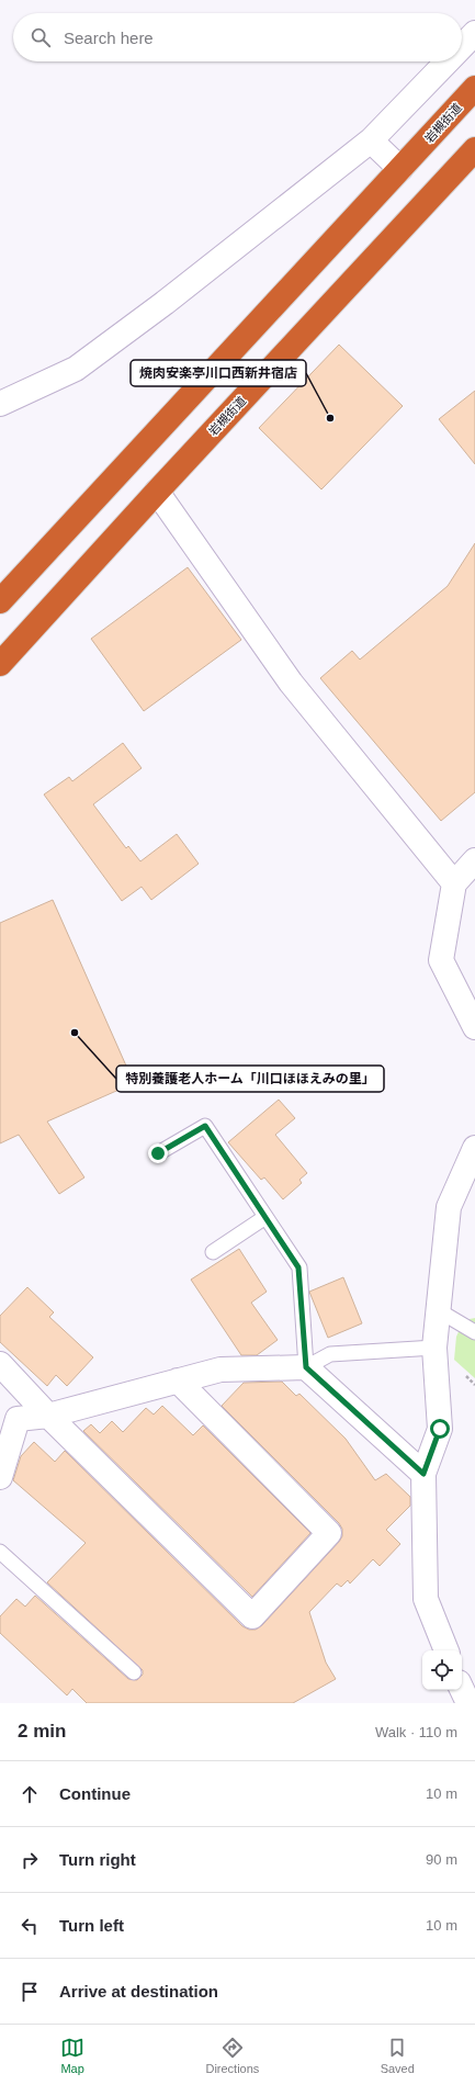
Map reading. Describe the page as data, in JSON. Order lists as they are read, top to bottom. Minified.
{"streets":{"highway":["岩槻街道"]},"places":["焼肉安楽亭川口西新井宿店","特別養護老人ホーム「川口ほほえみの里」"],"page":{"search":"Search here","heading":["2 min","Walk · 110 m"],"list":[["Continue","10 m"],["Turn right","90 m"],["Turn left","10 m"],"Arrive at destination"],"nav":["Map","Directions","Saved"]}}
